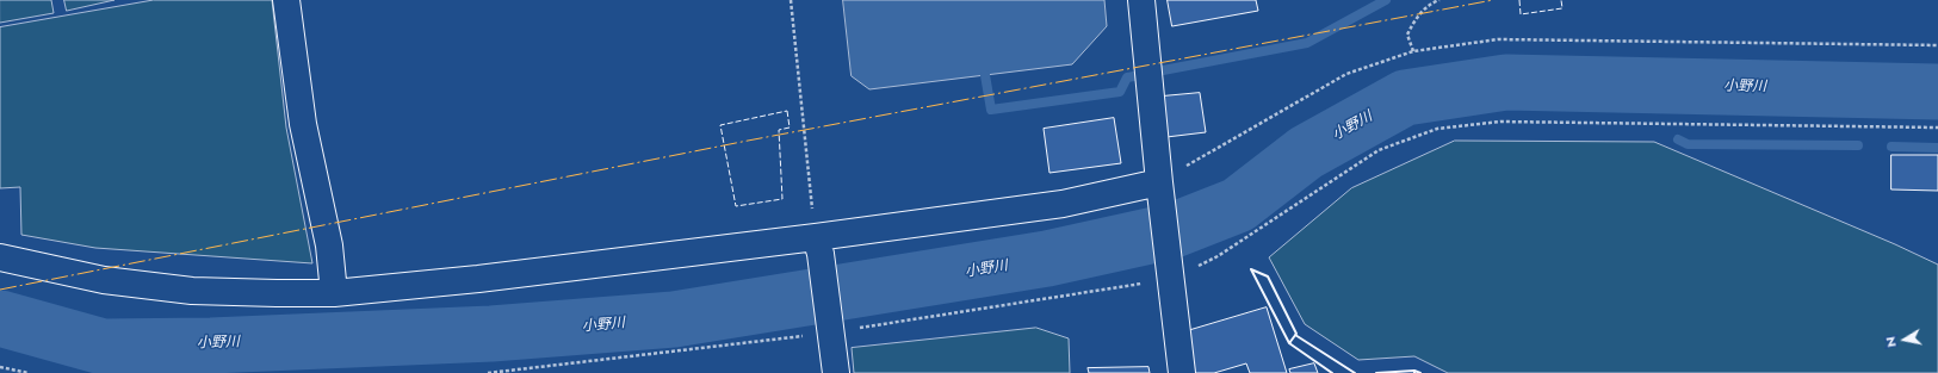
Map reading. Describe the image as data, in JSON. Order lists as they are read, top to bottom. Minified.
{"water":["小野川"],"north":"left"}
